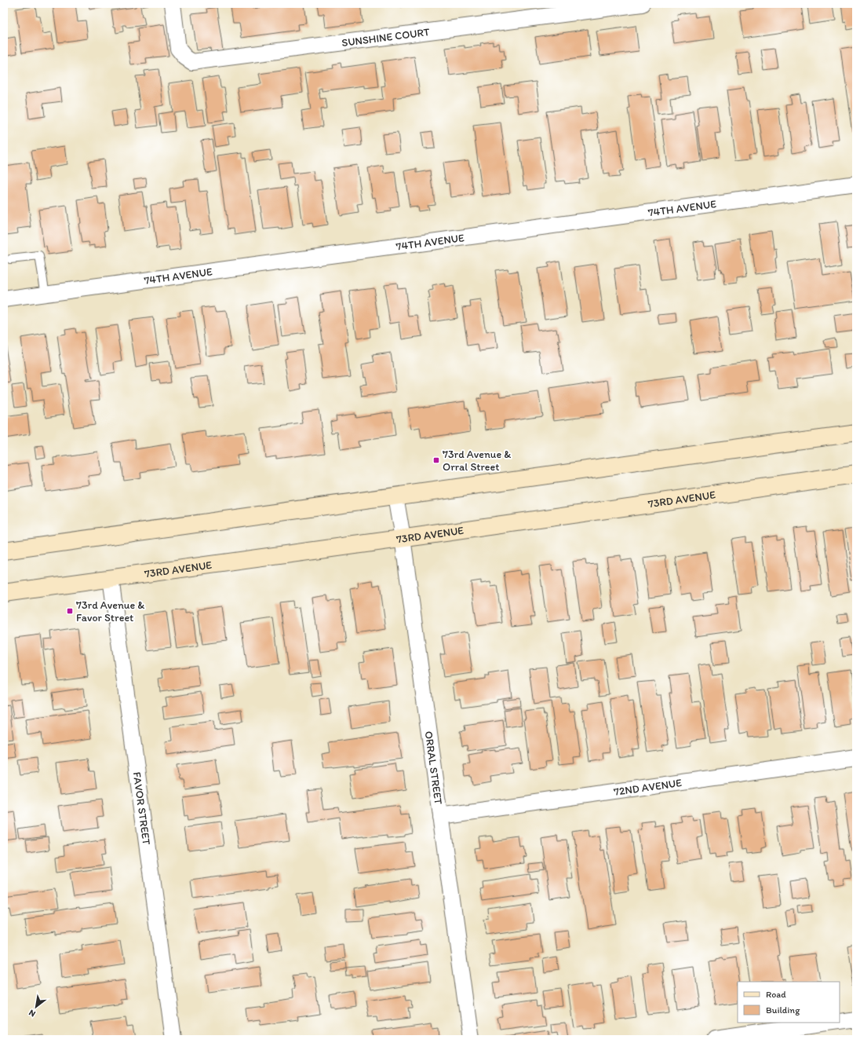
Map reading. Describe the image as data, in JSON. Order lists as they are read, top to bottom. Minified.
{"streets":{"main road":["73RD AVENUE"],"street":["SUNSHINE COURT","74TH AVENUE","ORRAL STREET","72ND AVENUE","FAVOR STREET"]},"crossings":[["73RD AVENUE","ORRAL STREET"],["73RD AVENUE","FAVOR STREET"],["ORRAL STREET","72ND AVENUE"]],"places":{"transit":["73rd Avenue & Orral Street","73rd Avenue & Favor Street"]},"legend":["Road","Building"],"north":"bottom left"}
